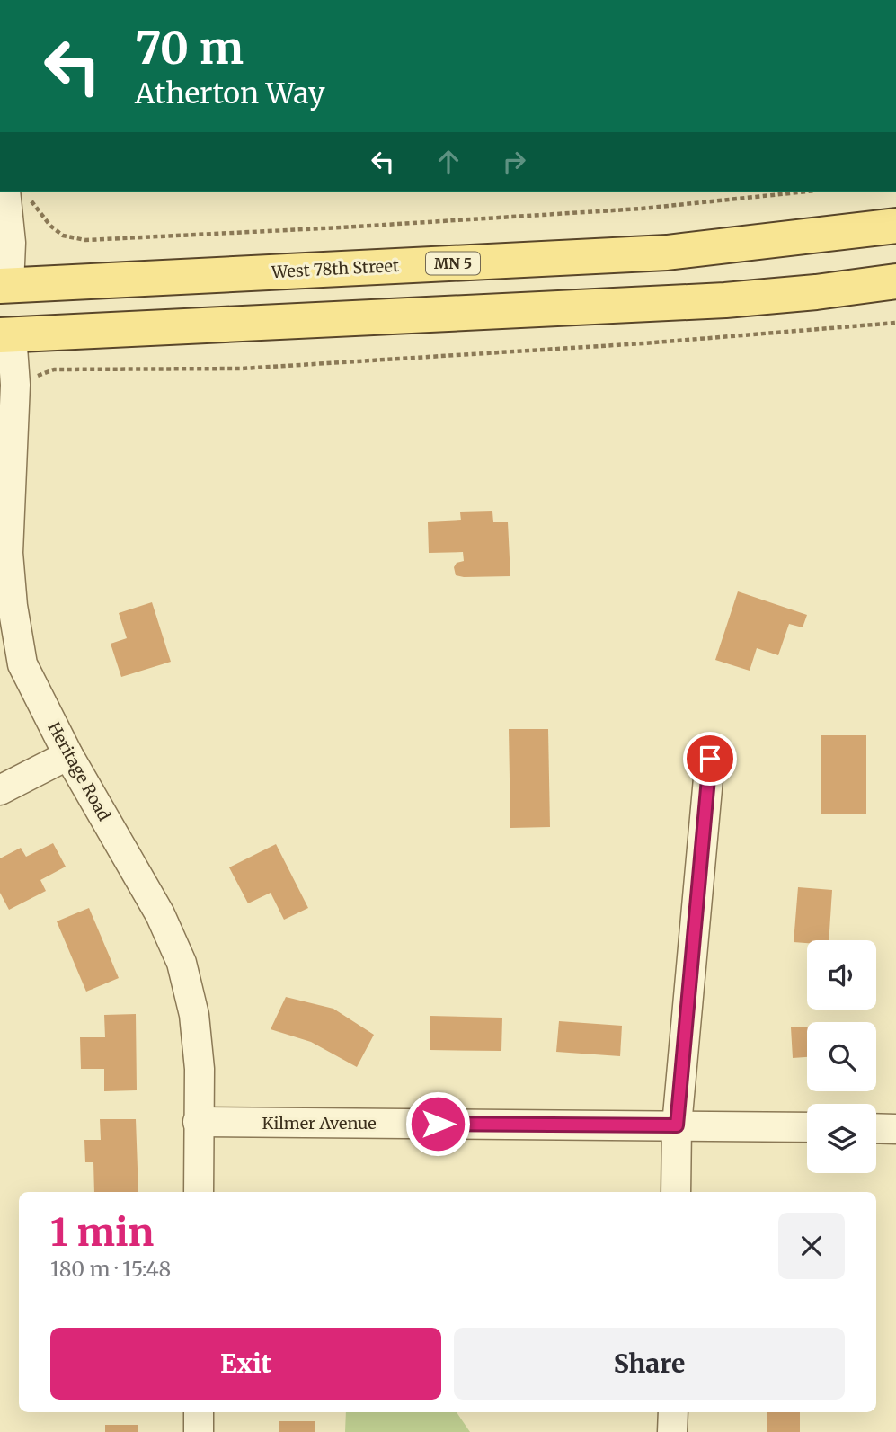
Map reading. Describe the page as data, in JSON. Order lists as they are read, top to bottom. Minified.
{"streets":{"main road":["MN 5","West 78th Street"],"street":["Heritage Road","Kilmer Avenue"]},"crossings":[["Heritage Road","Kilmer Avenue"]],"page":{"turn":["70 m","Atherton Way"],"heading":["1 min","180 m · 15:48"],"buttons":["Exit","Share"]}}
